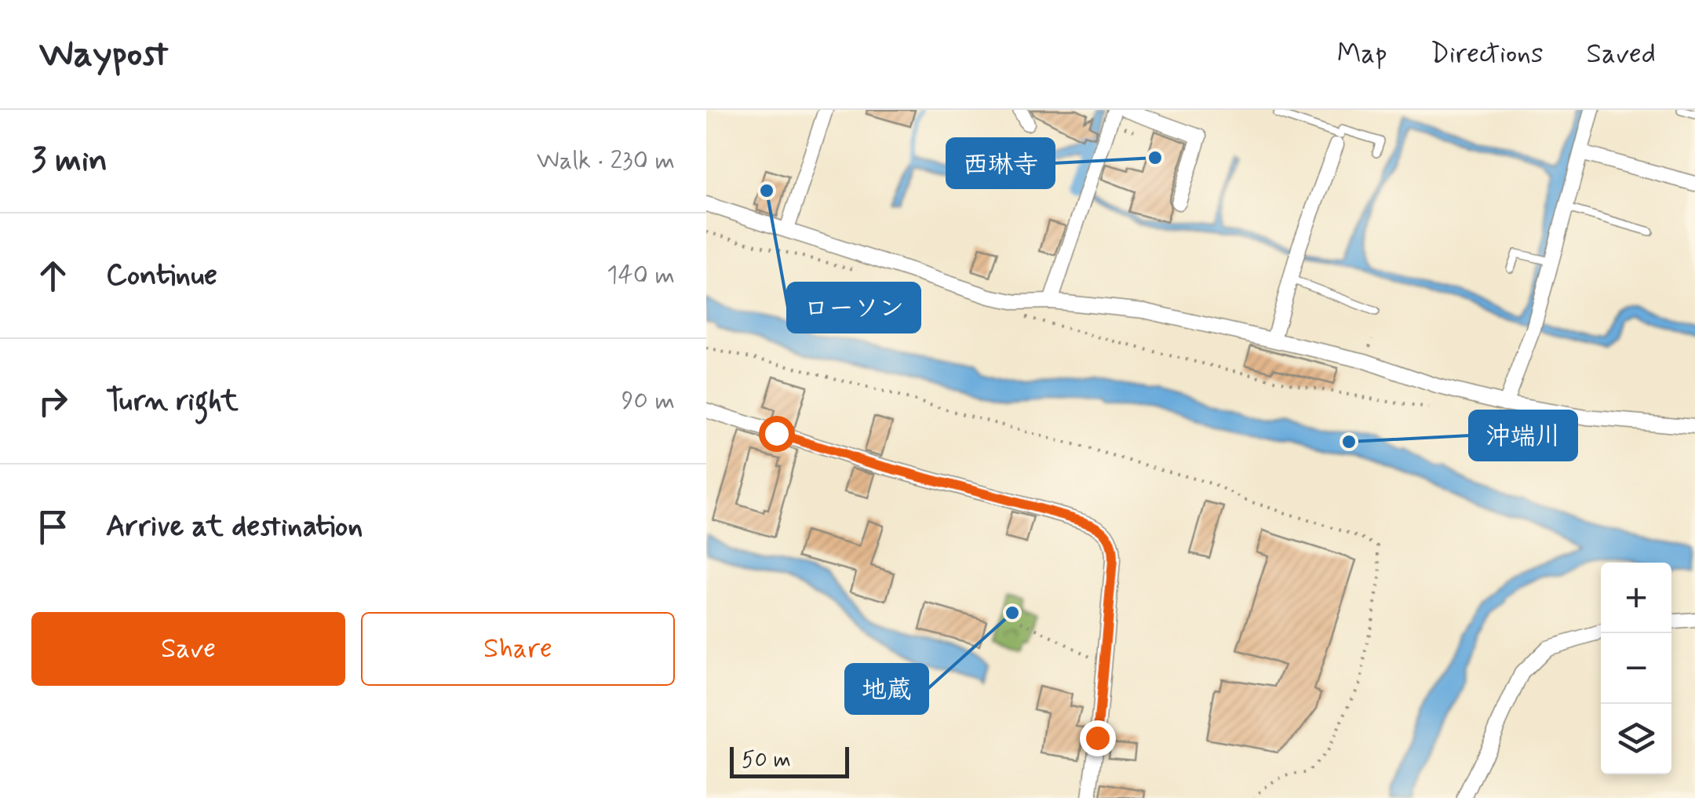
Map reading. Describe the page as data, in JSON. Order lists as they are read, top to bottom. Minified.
{"places":["西琳寺","ローソン","沖端川","地蔵"],"scale_bar":"50 m","page":{"header":"Waypost","nav":["Map","Directions","Saved"],"heading":["3 min","Walk · 230 m"],"list":[["Continue","140 m"],["Turn right","90 m"],"Arrive at destination"],"map_buttons":["+","−"],"buttons":["Save","Share"],"scale":"50 m"}}
